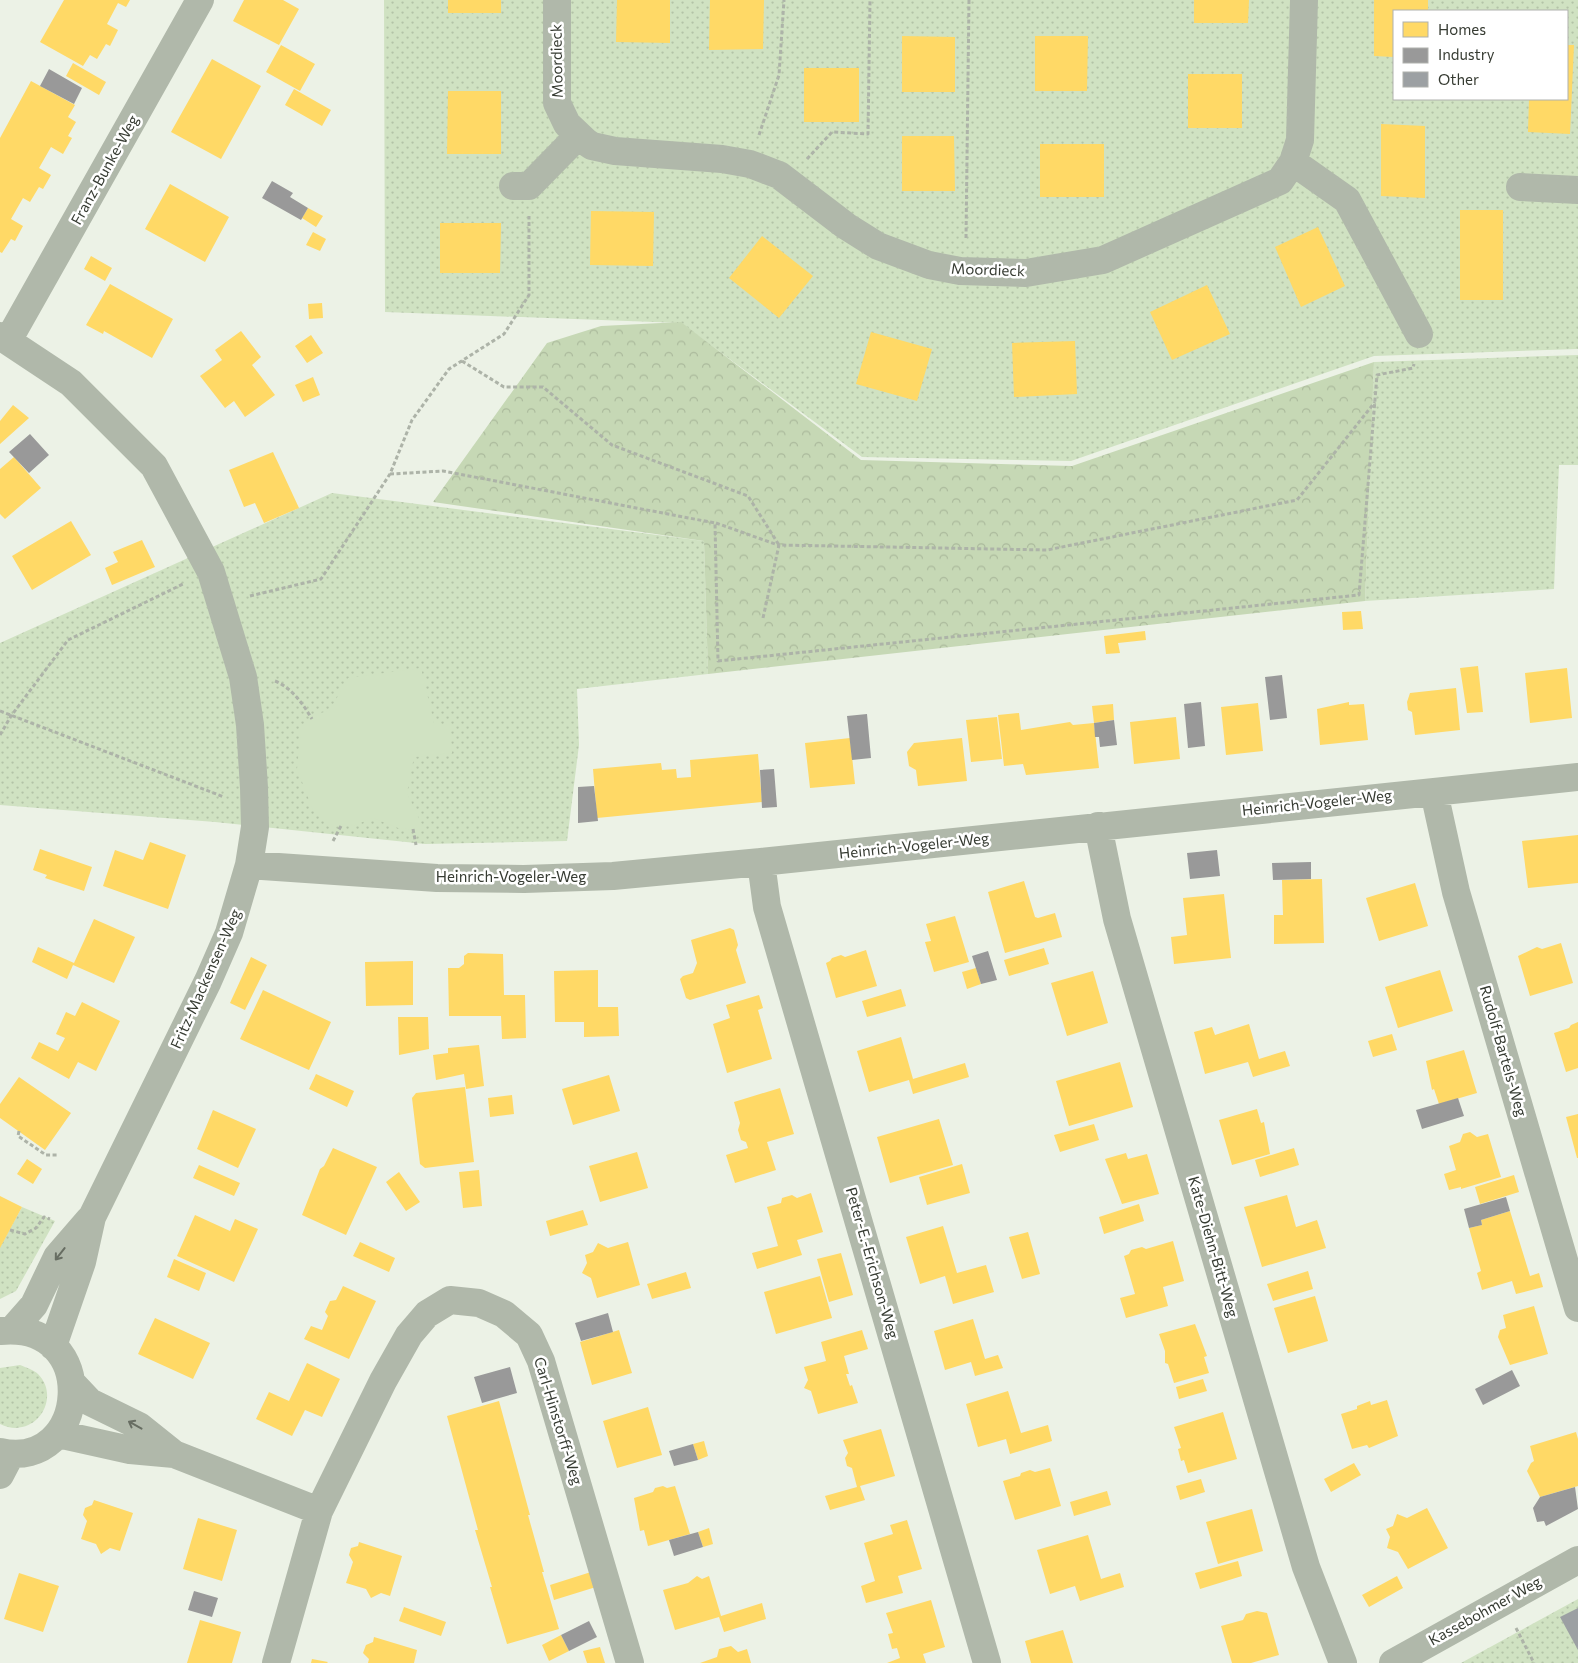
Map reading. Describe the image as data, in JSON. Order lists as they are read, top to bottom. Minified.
{"streets":{"street":["Moordieck","Franz-Bunke-Weg","Heinrich-Vogeler-Weg","Fritz-Mackensen-Weg","Rudolf-Bartels-Weg","Kate-Diehn-Bitt-Weg","Peter-E.-Erichson-Weg","Carl-Hinstorff-Weg","Kassebohmer Weg"]},"crossings":[["Franz-Bunke-Weg","Fritz-Mackensen-Weg"],["Heinrich-Vogeler-Weg","Fritz-Mackensen-Weg"],["Heinrich-Vogeler-Weg","Rudolf-Bartels-Weg"],["Heinrich-Vogeler-Weg","Kate-Diehn-Bitt-Weg"],["Heinrich-Vogeler-Weg","Peter-E.-Erichson-Weg"]],"legend":["Homes","Industry","Other"]}
